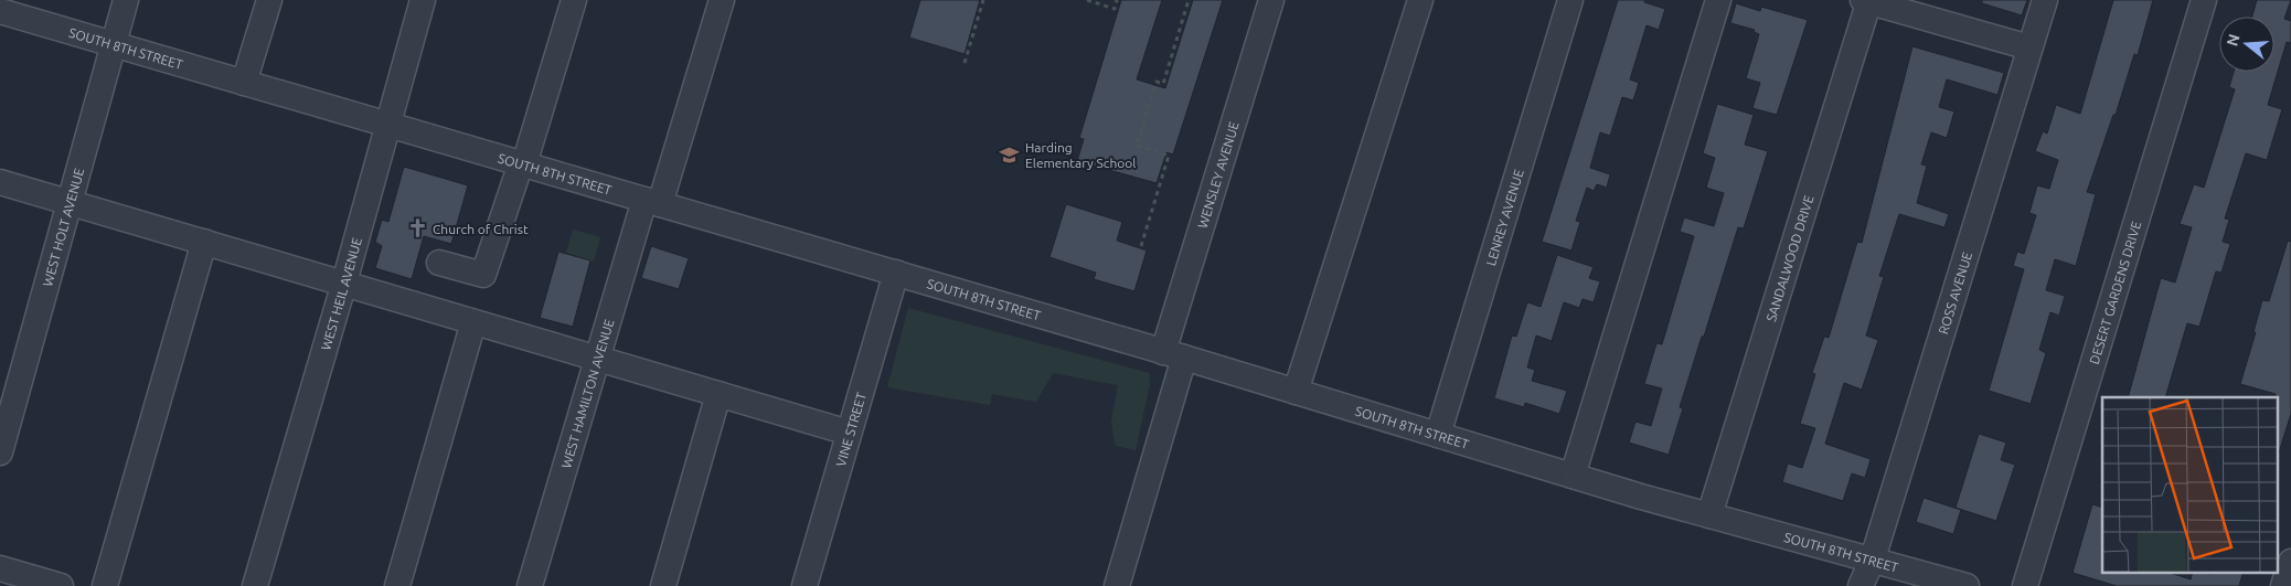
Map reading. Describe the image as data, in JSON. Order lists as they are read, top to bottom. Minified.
{"streets":{"street":["SOUTH 8TH STREET","WENSLEY AVENUE","LENREY AVENUE","WEST HOLT AVENUE","SANDALWOOD DRIVE","WEST HEIL AVENUE","ROSS AVENUE","DESERT GARDENS DRIVE","WEST HAMILTON AVENUE","VINE STREET"]},"crossings":[["SOUTH 8TH STREET","WENSLEY AVENUE"],["SOUTH 8TH STREET","LENREY AVENUE"],["SOUTH 8TH STREET","WEST HOLT AVENUE"],["SOUTH 8TH STREET","SANDALWOOD DRIVE"],["SOUTH 8TH STREET","WEST HEIL AVENUE"],["SOUTH 8TH STREET","ROSS AVENUE"],["SOUTH 8TH STREET","WEST HAMILTON AVENUE"],["SOUTH 8TH STREET","VINE STREET"]],"places":{"school or university":["Harding Elementary School"],"church":["Church of Christ"]},"north":"left"}
